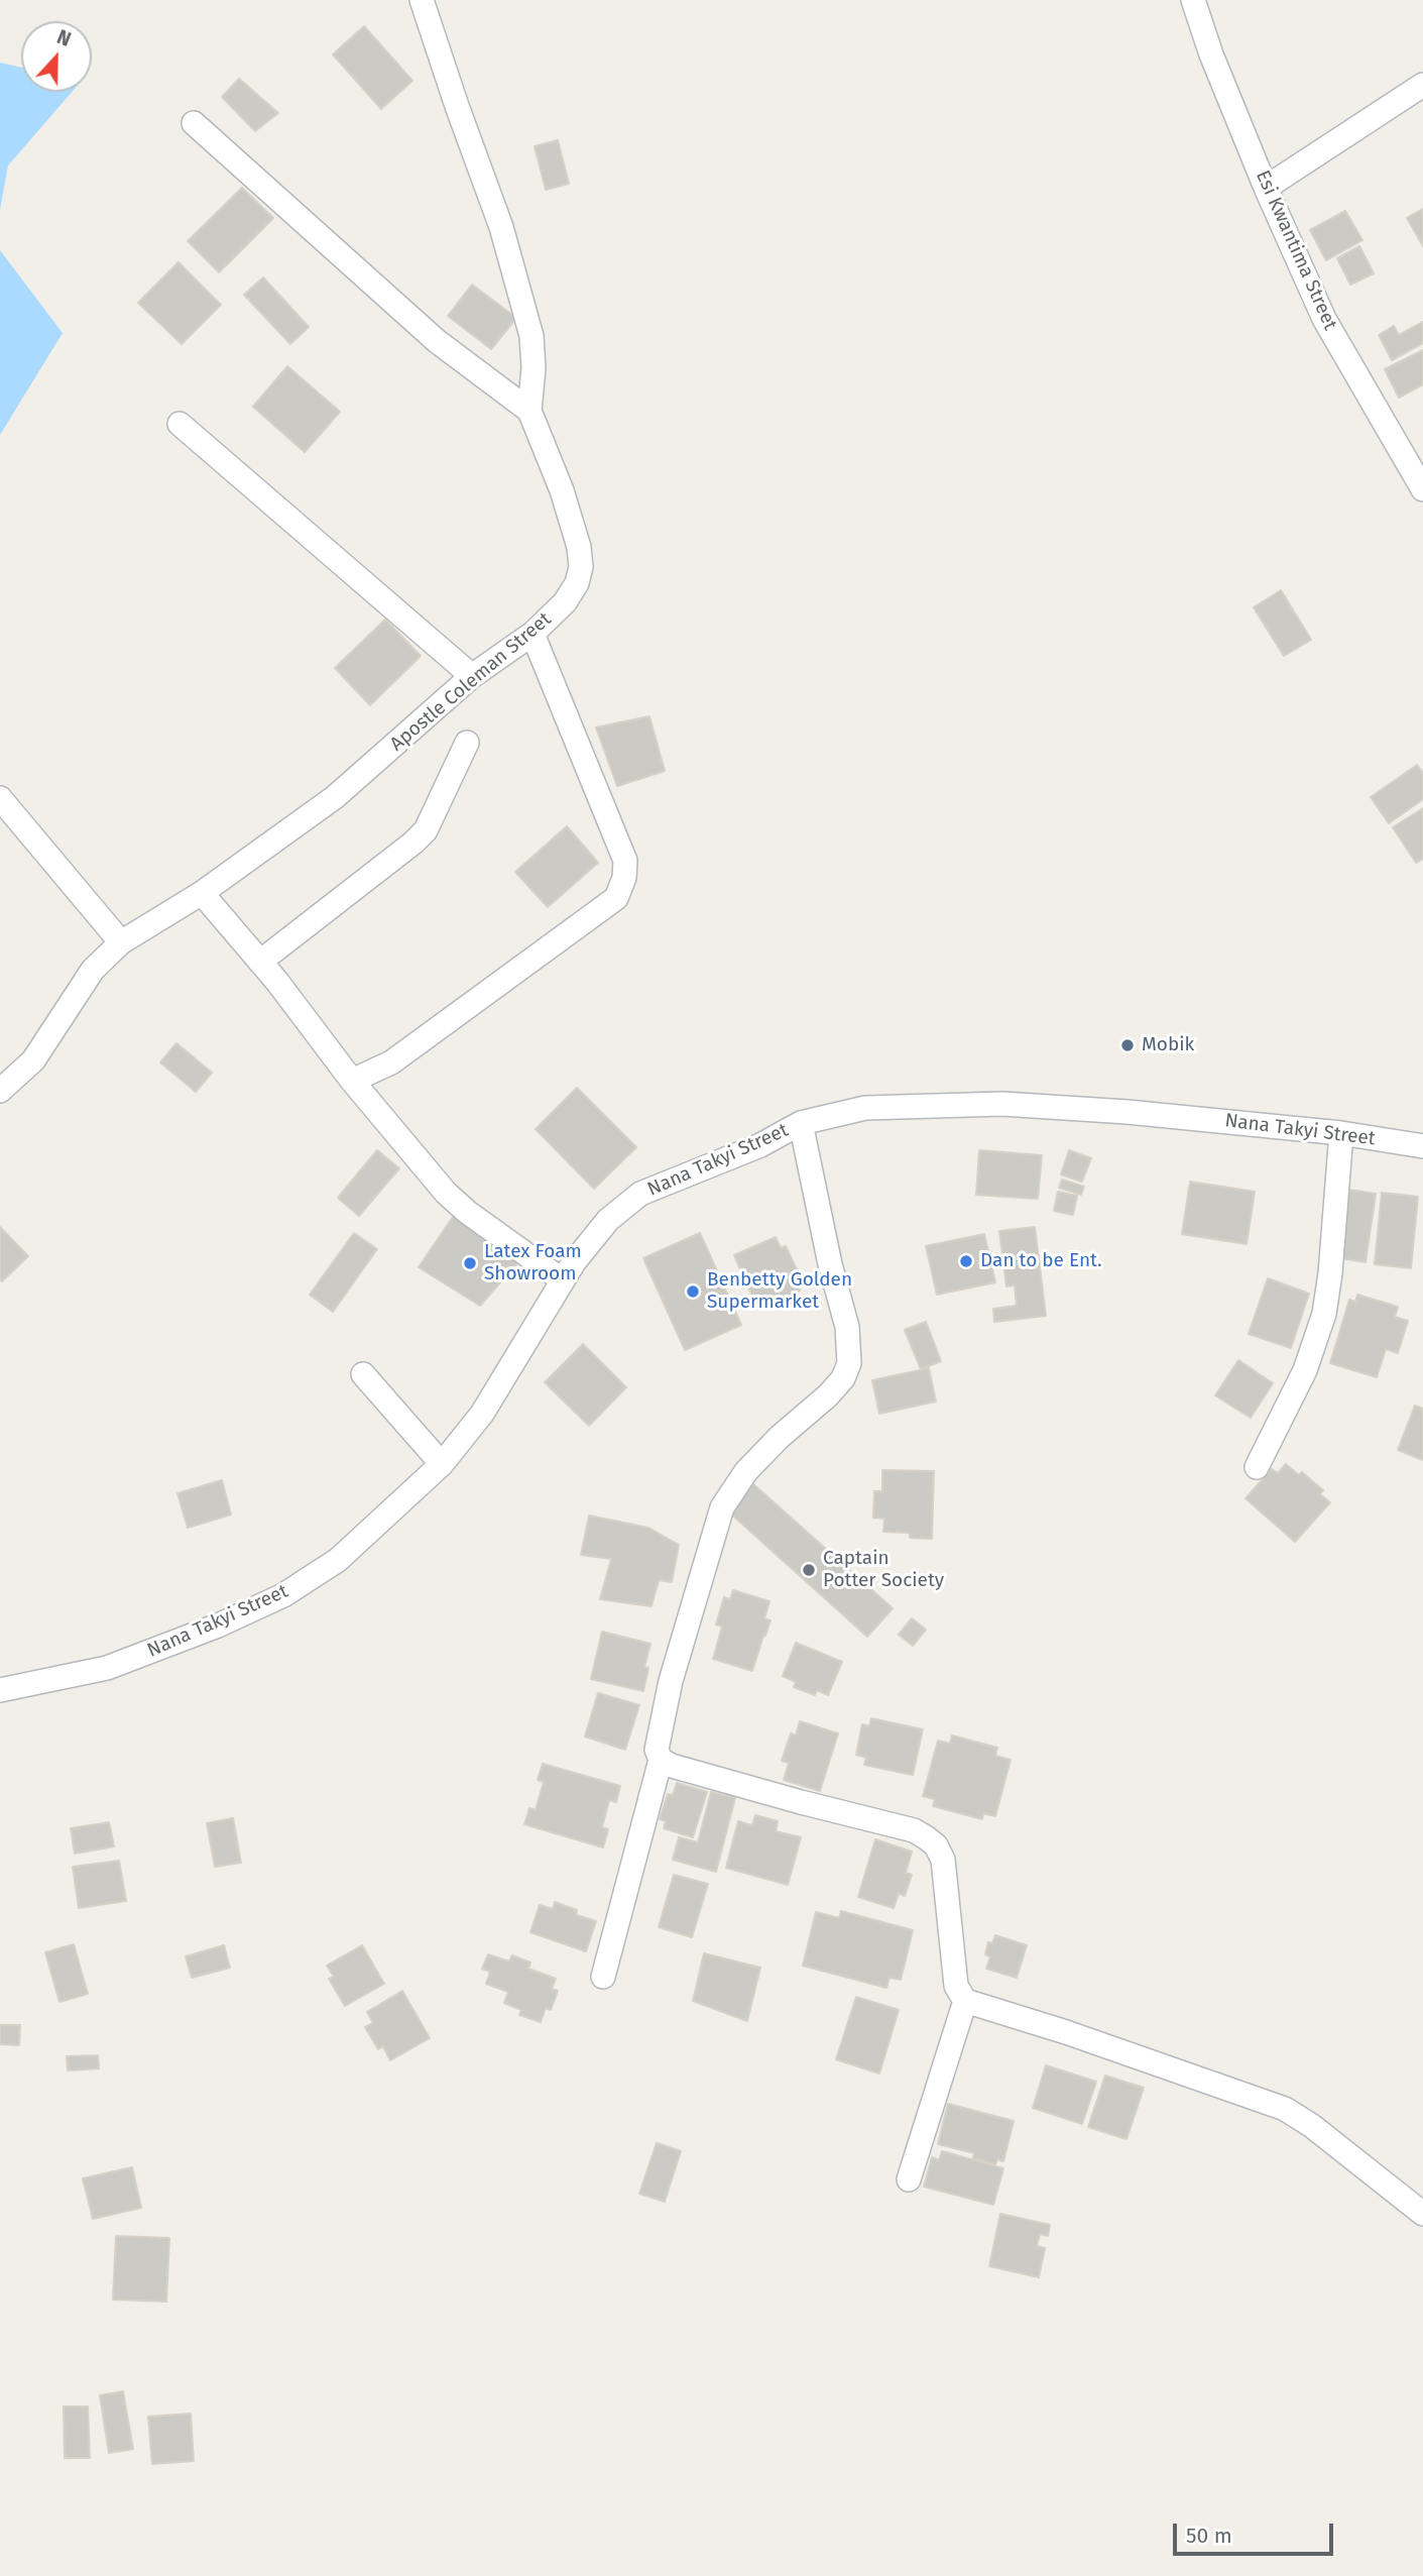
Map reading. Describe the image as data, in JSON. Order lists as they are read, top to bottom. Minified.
{"streets":{"street":["Esi Kwantima Street","Apostle Coleman Street","Nana Takyi Street"]},"places":["Mobik","Dan to be Ent.","Latex Foam Showroom","Benbetty Golden Supermarket","Captain Potter Society"],"scale_bar":"50 m","north":"top"}
